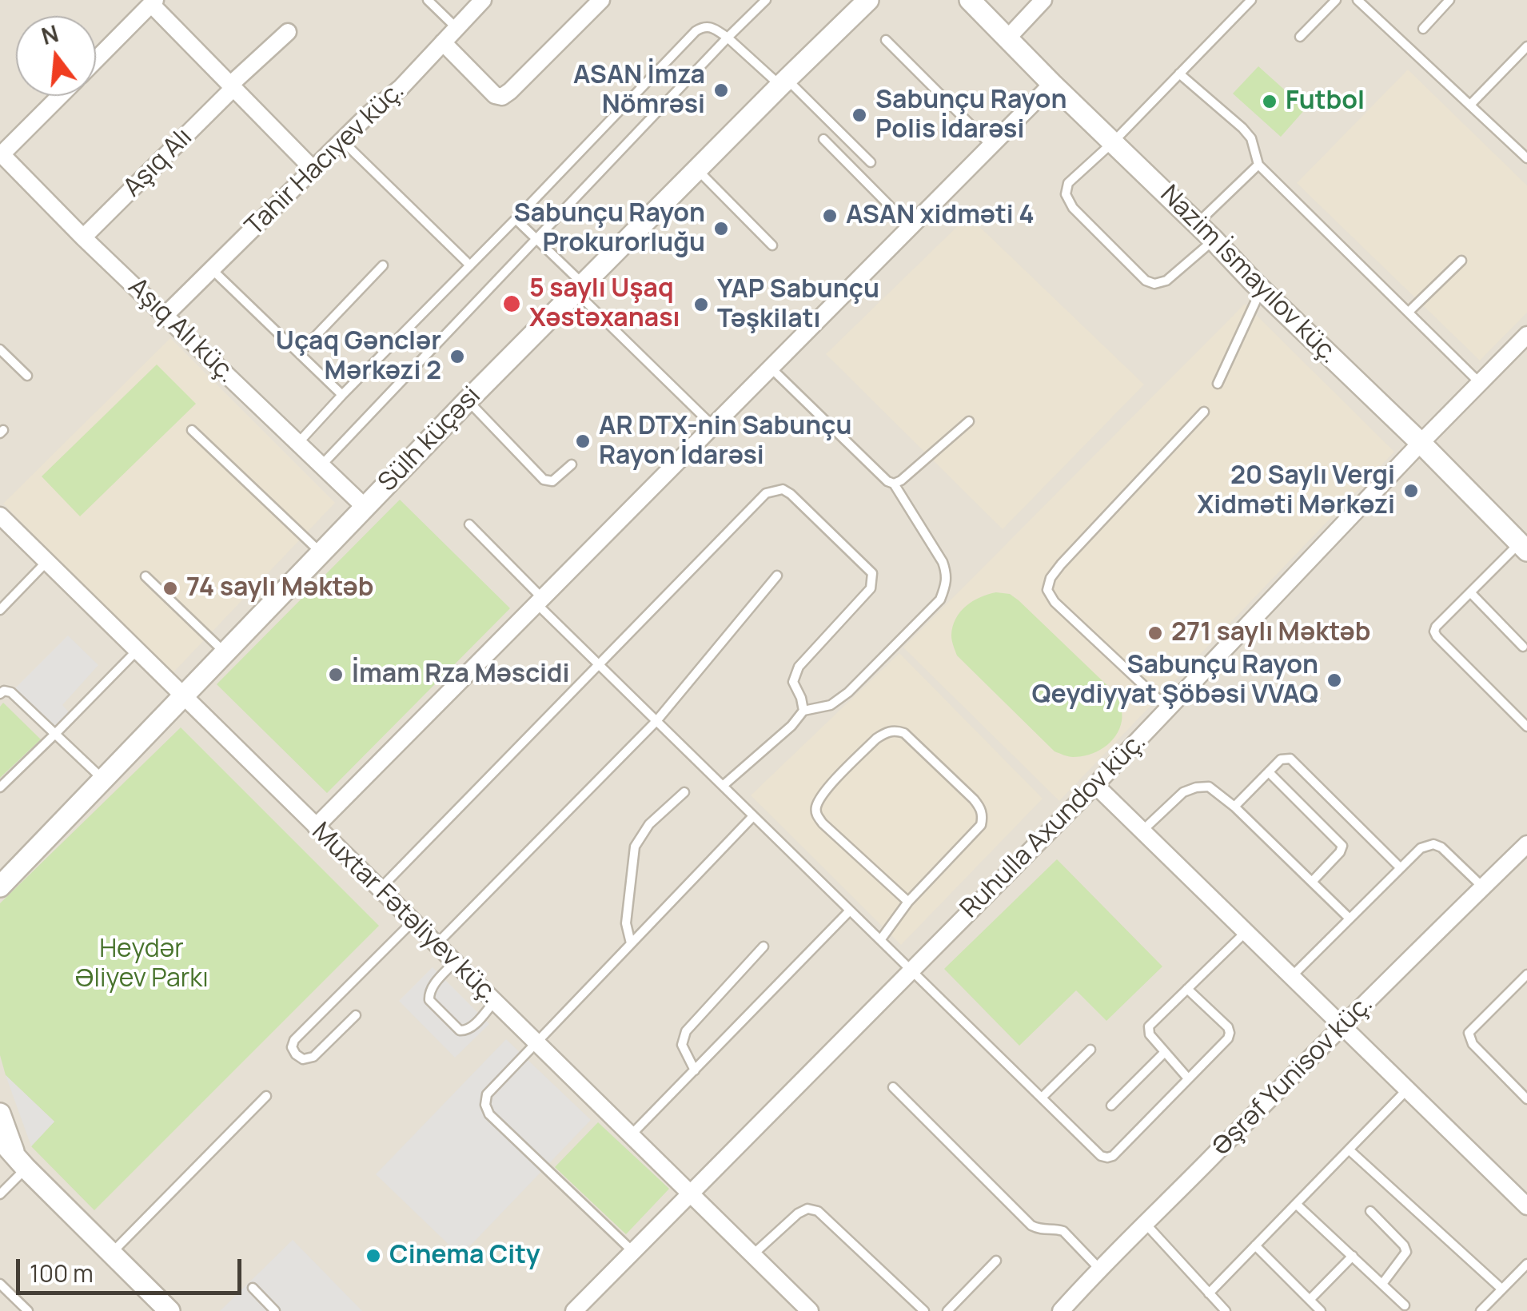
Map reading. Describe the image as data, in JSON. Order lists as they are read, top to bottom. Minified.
{"streets":{"street":["Tahir Hacıyev küç.","Aşıq Alı","Nazim İsmayılov küç.","Aşıq Alı küç.","Sülh küçəsi","Ruhulla Axundov küç.","Muxtar Fətəliyev küç.","Əşrəf Yunisov küç."]},"crossings":[["Tahir Hacıyev küç.","Aşıq Alı küç."],["Aşıq Alı","Aşıq Alı küç."],["Nazim İsmayılov küç.","Ruhulla Axundov küç."],["Aşıq Alı küç.","Sülh küçəsi"],["Sülh küçəsi","Muxtar Fətəliyev küç."],["Ruhulla Axundov küç.","Muxtar Fətəliyev küç."]],"parks":["Heydər Əliyev Parkı"],"places":["ASAN İmza Nömrəsi","Futbol","Sabunçu Rayon Polis İdarəsi","ASAN xidməti 4","Sabunçu Rayon Prokurorluğu","5 saylı Uşaq Xəstəxanası","YAP Sabunçu Təşkilatı","Uçaq Gənclər Mərkəzi 2","AR DTX-nin Sabunçu Rayon İdarəsi","20 Saylı Vergi Xidməti Mərkəzi","74 saylı Məktəb","271 saylı Məktəb","İmam Rza Məscidi","Sabunçu Rayon Qeydiyyat Şöbəsi VVAQ","Cinema City"],"scale_bar":"100 m","north":"top"}
